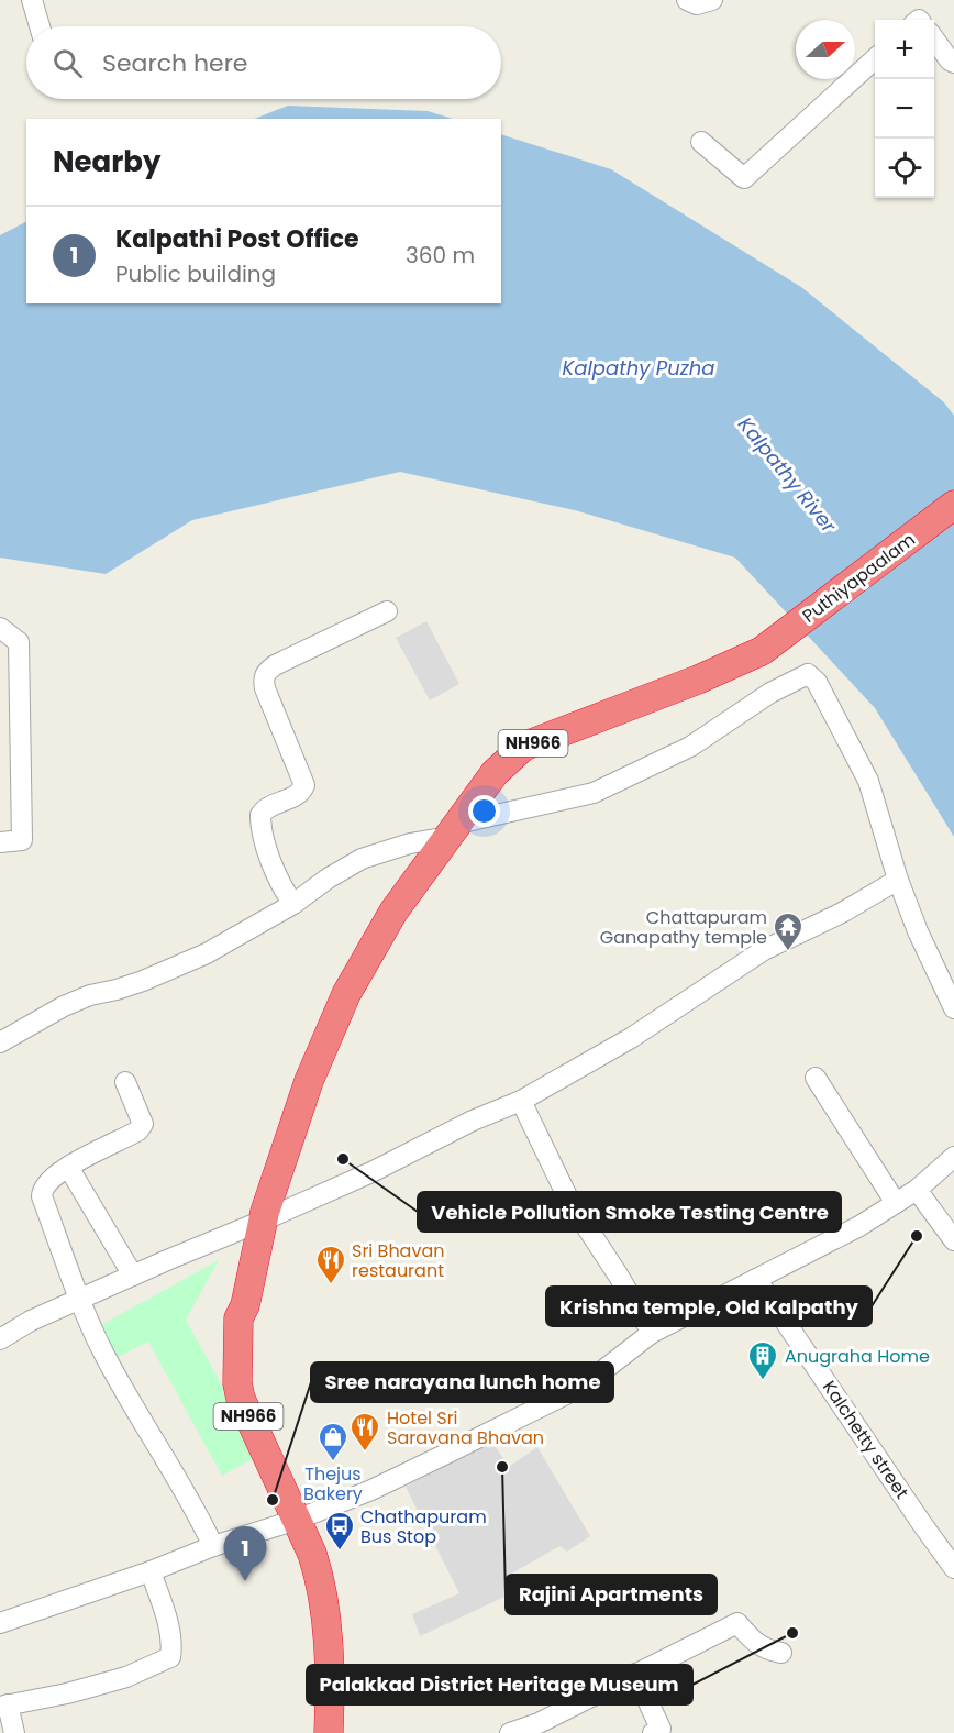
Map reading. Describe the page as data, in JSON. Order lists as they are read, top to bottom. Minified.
{"streets":{"highway":["Puthiyapaalam","NH966"],"street":["Kalchetty street"]},"crossings":[["Puthiyapaalam","NH966"]],"water":["Kalpathy Puzha","Kalpathy River"],"places":{"temple":["Chattapuram Ganapathy temple"],"other":["Vehicle Pollution Smoke Testing Centre","Krishna temple, Old Kalpathy","Rajini Apartments","Sree narayana lunch home","Palakkad District Heritage Museum"],"restaurant":["Sri Bhavan restaurant","Hotel Sri Saravana Bhavan"],"building":["Anugraha Home"],"shop":["Thejus Bakery"],"bus stop":["Chathapuram Bus Stop"]},"north":"right","page":{"map_buttons":["+","−"],"search":"Search here","heading":"Nearby","list":[{"mark":"1","name":"Kalpathi Post Office","note":"Public building","value":"360 m"}],"pins":"1"}}
